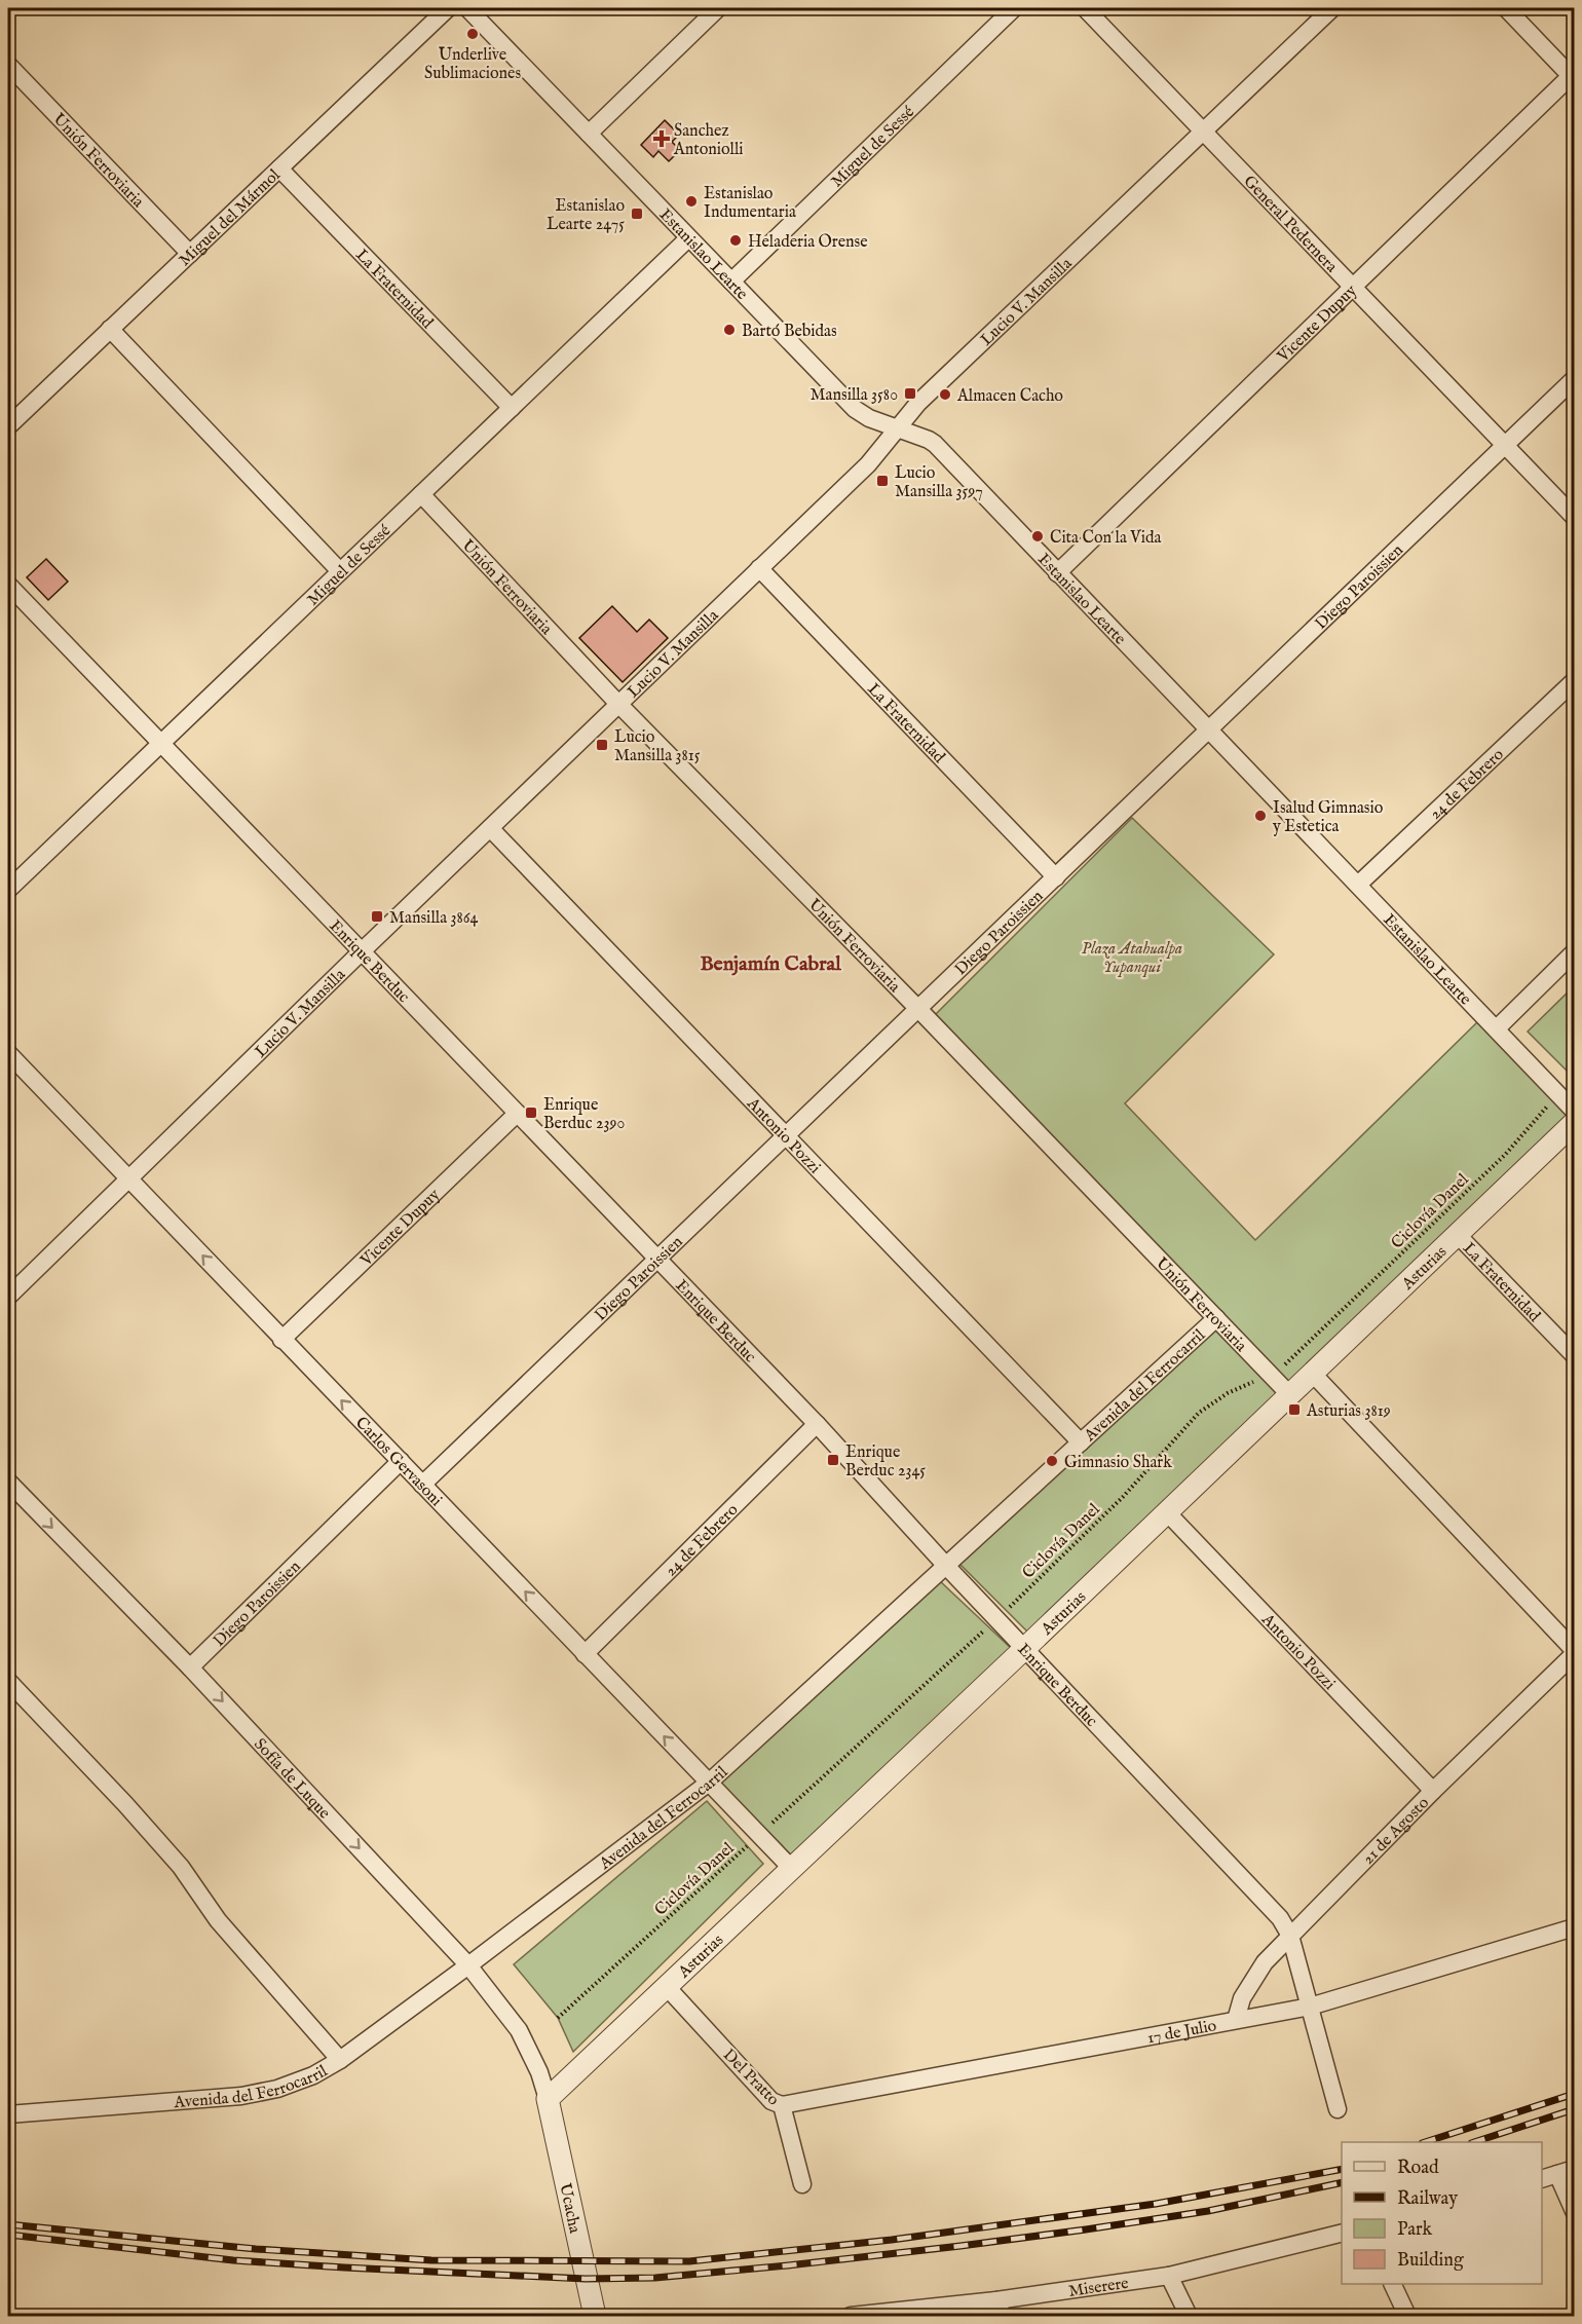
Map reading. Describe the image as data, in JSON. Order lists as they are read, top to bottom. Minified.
{"streets":{"street":["Miguel de Sessé","Unión Ferroviaria","Miguel del Mármol","General Pedernera","Estanislao Learte","La Fraternidad","Lucio V. Mansilla","Vicente Dupuy","Diego Paroissien","24 de Febrero","Enrique Berduc","Antonio Pozzi","Asturias","Avenida del Ferrocarril","Carlos Gervasoni","Sofía de Luque","21 de Agosto","17 de Julio","Del Pratto","Ucacha","Miserere"],"path":["Ciclovía Danel"]},"crossings":[["Miguel de Sessé","Unión Ferroviaria"],["Miguel de Sessé","Estanislao Learte"],["Miguel de Sessé","La Fraternidad"],["Miguel de Sessé","Enrique Berduc"],["Unión Ferroviaria","Miguel del Mármol"],["Unión Ferroviaria","Lucio V. Mansilla"],["Unión Ferroviaria","Diego Paroissien"],["Unión Ferroviaria","Ciclovía Danel"],["Unión Ferroviaria","Asturias"],["Unión Ferroviaria","Avenida del Ferrocarril"],["Miguel del Mármol","La Fraternidad"],["General Pedernera","Lucio V. Mansilla"],["General Pedernera","Vicente Dupuy"],["General Pedernera","Diego Paroissien"],["Estanislao Learte","Lucio V. Mansilla"],["Estanislao Learte","Vicente Dupuy"],["Estanislao Learte","Diego Paroissien"],["Estanislao Learte","24 de Febrero"],["Estanislao Learte","Ciclovía Danel"],["La Fraternidad","Lucio V. Mansilla"],["La Fraternidad","Diego Paroissien"],["La Fraternidad","Asturias"],["Lucio V. Mansilla","Enrique Berduc"],["Lucio V. Mansilla","Antonio Pozzi"],["Lucio V. Mansilla","Carlos Gervasoni"],["Vicente Dupuy","Enrique Berduc"],["Vicente Dupuy","Carlos Gervasoni"],["Diego Paroissien","Enrique Berduc"],["Diego Paroissien","Antonio Pozzi"],["Diego Paroissien","Carlos Gervasoni"],["Diego Paroissien","Sofía de Luque"],["24 de Febrero","Enrique Berduc"],["24 de Febrero","Carlos Gervasoni"],["Enrique Berduc","Ciclovía Danel"],["Enrique Berduc","Asturias"],["Enrique Berduc","Avenida del Ferrocarril"],["Enrique Berduc","21 de Agosto"],["Enrique Berduc","17 de Julio"],["Antonio Pozzi","Asturias"],["Antonio Pozzi","Avenida del Ferrocarril"],["Antonio Pozzi","21 de Agosto"],["Ciclovía Danel","Carlos Gervasoni"],["Asturias","Carlos Gervasoni"],["Asturias","Sofía de Luque"],["Asturias","Del Pratto"],["Asturias","Ucacha"],["Avenida del Ferrocarril","Carlos Gervasoni"],["Avenida del Ferrocarril","Sofía de Luque"],["Sofía de Luque","Ucacha"],["21 de Agosto","17 de Julio"],["17 de Julio","Del Pratto"]],"one_way":["Carlos Gervasoni"],"districts":["Benjamín Cabral"],"parks":["Plaza Atahualpa Yupanqui"],"places":{"other":["Underlive Sublimaciones","Estanislao Indumentaria","Heladeria Orense","Bartó Bebidas","Almacen Cacho","Cita Con la Vida","Isalud Gimnasio y Estetica","Gimnasio Shark"],"health":["Sanchez Antoniolli"],"transit":["Estanislao Learte 2475","Mansilla 3580","Lucio Mansilla 3597","Lucio Mansilla 3815","Mansilla 3864","Enrique Berduc 2390","Asturias 3819","Enrique Berduc 2345"]},"legend":["Road","Railway","Park","Building"]}
